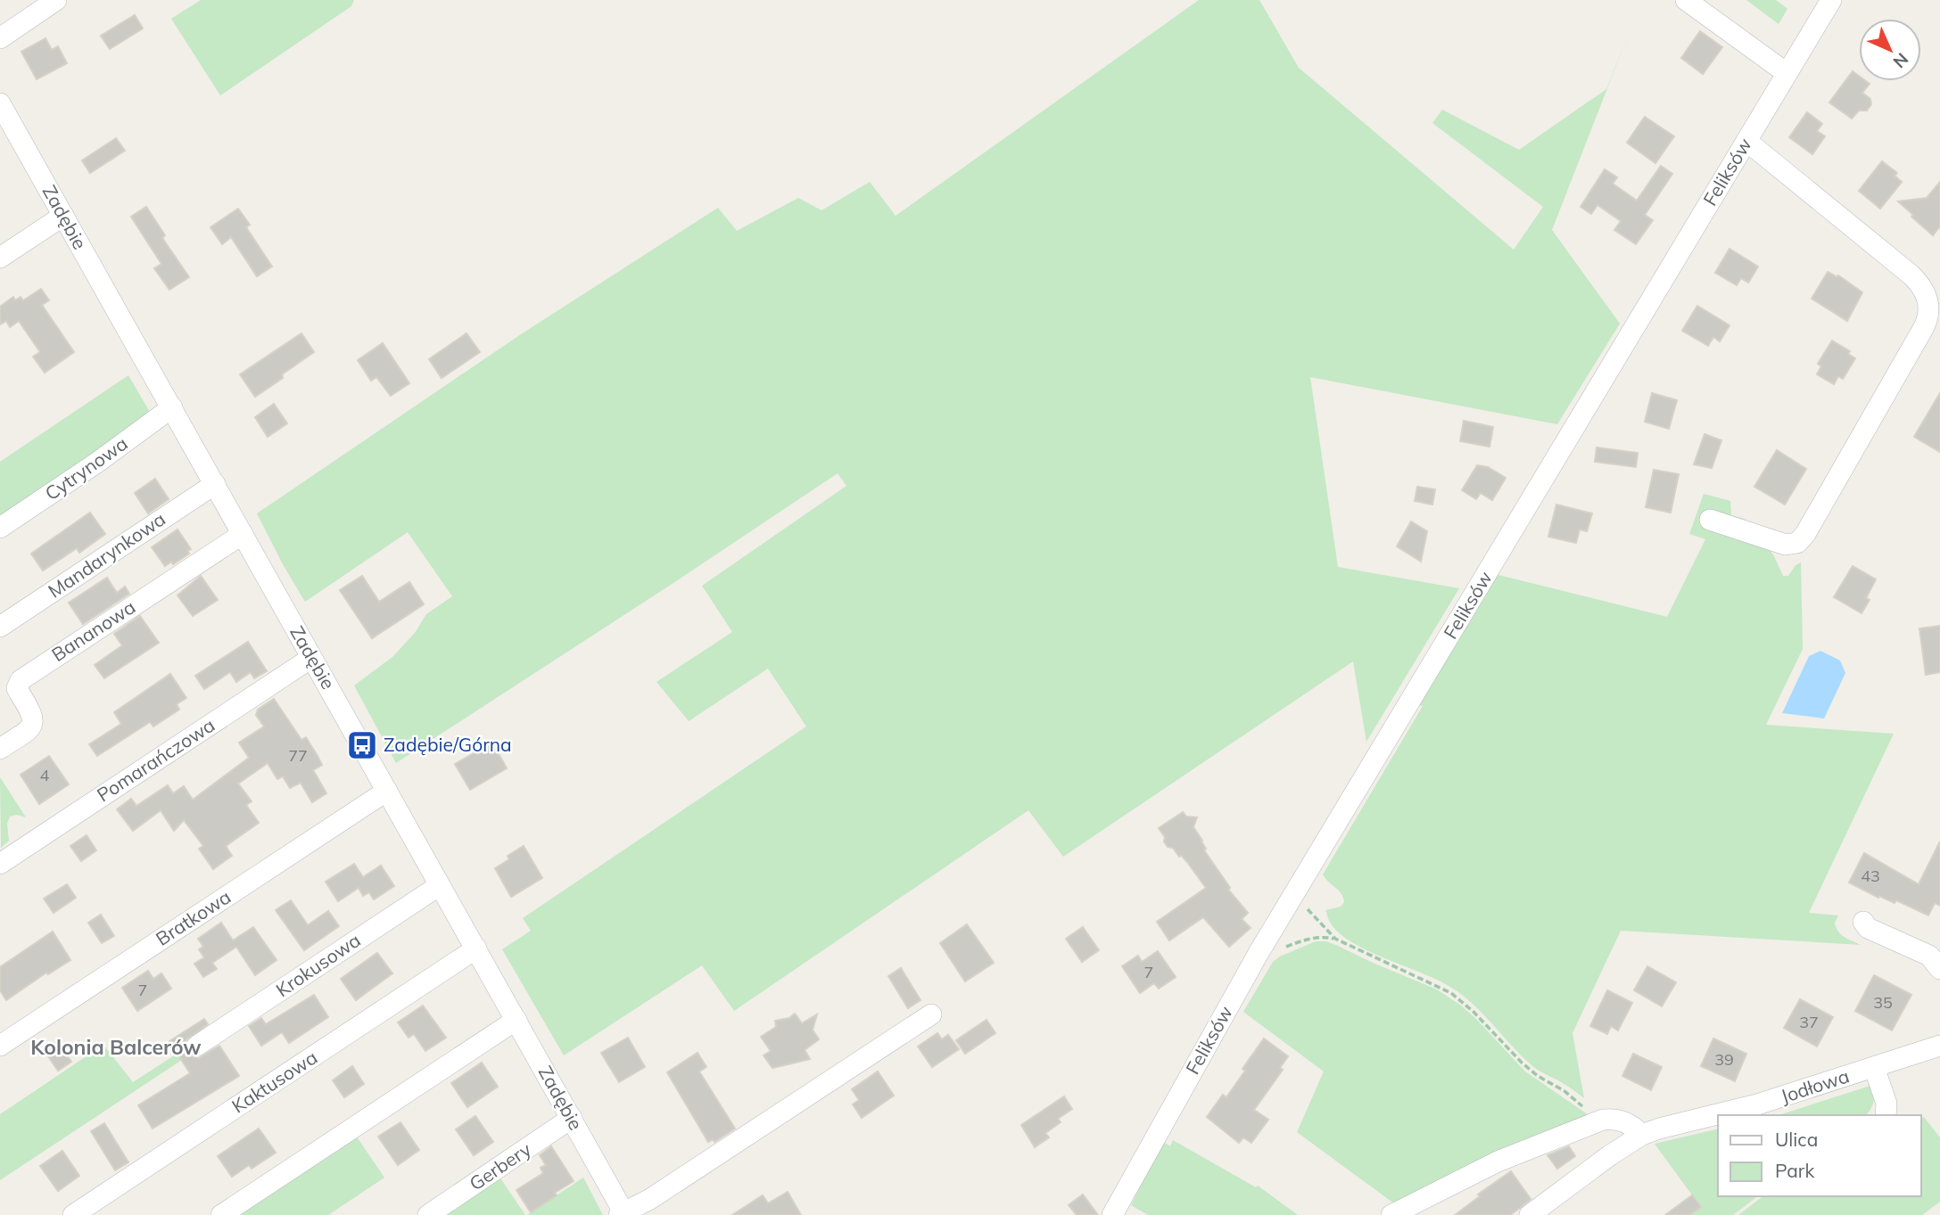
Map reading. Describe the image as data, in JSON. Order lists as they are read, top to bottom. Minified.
{"streets":{"street":["Feliksów","Zadębie","Cytrynowa","Mandarynkowa","Bananowa","Pomarańczowa","Bratkowa","Krokusowa","Kaktusowa","Jodłowa","Gerbery"]},"crossings":[["Zadębie","Cytrynowa"],["Zadębie","Mandarynkowa"],["Zadębie","Bananowa"],["Zadębie","Pomarańczowa"],["Zadębie","Bratkowa"],["Zadębie","Krokusowa"],["Zadębie","Kaktusowa"],["Zadębie","Gerbery"]],"districts":["Kolonia Balcerów"],"places":{"bus stop":["Zadębie/Górna"]},"house_numbers":["77","4","43","7","7","35","37","39"],"legend":["Ulica","Park"],"north":"bottom right"}
